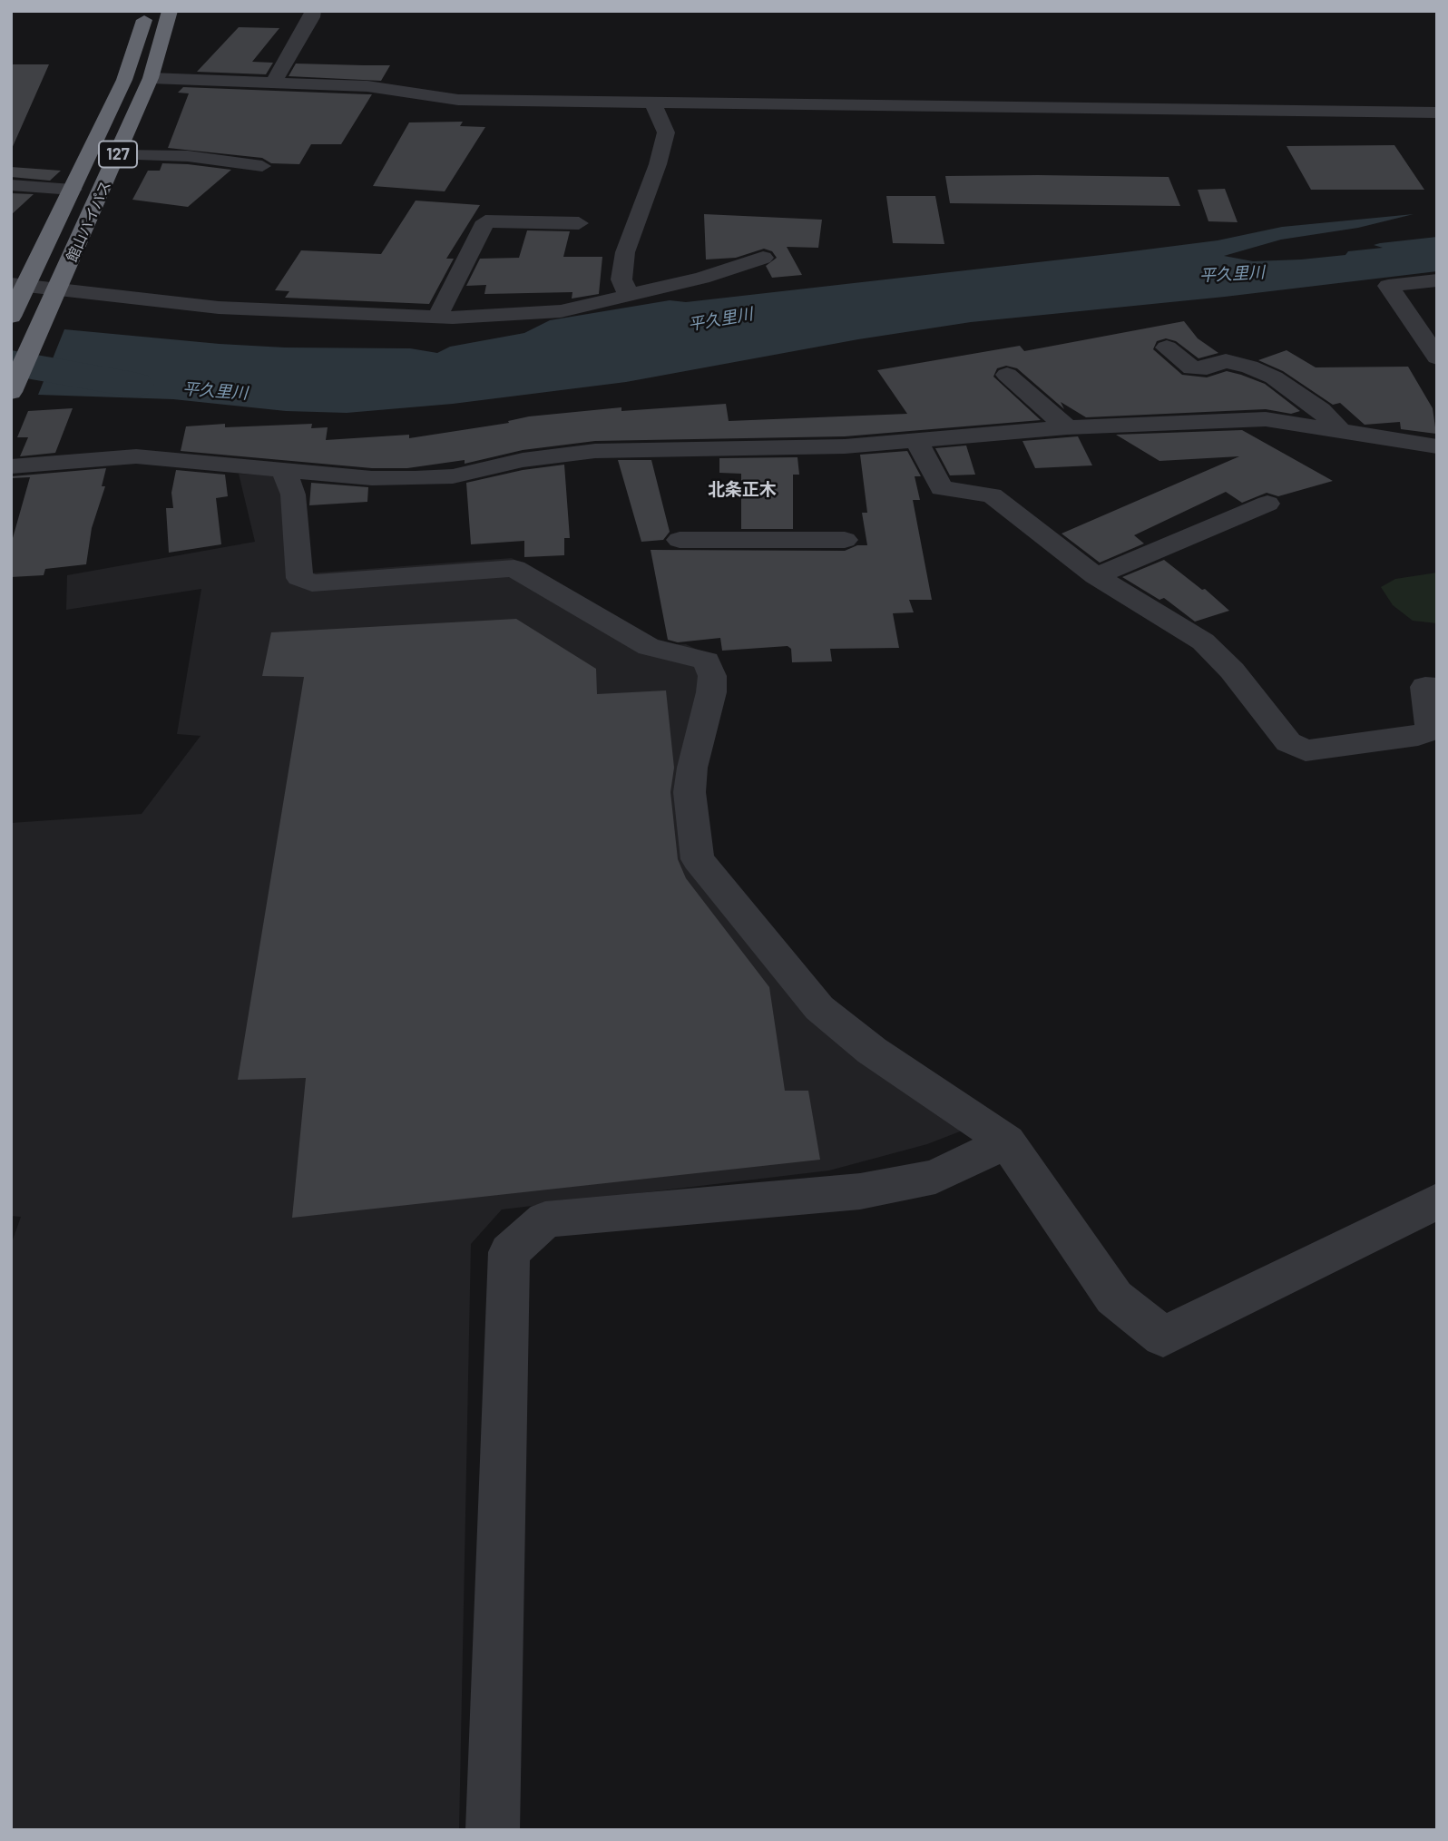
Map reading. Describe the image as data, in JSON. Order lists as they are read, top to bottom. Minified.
{"streets":{"highway":["127","館山バイパス"]},"districts":["北条正木"],"water":["平久里川"]}
